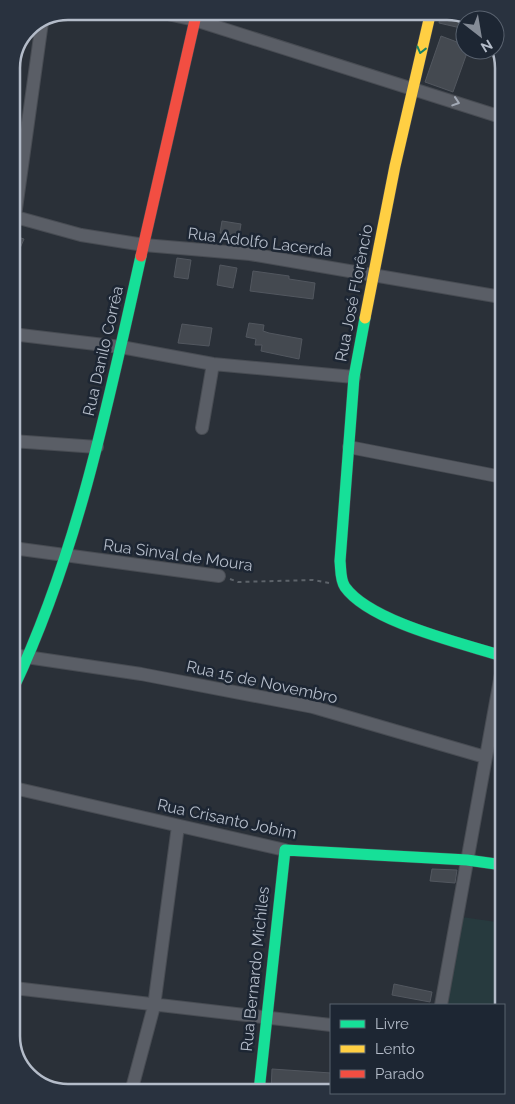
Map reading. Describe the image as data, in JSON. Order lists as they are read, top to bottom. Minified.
{"streets":{"street":["Rua Adolfo Lacerda","Rua José Florêncio","Rua Danilo Corrêa","Rua Sinval de Moura","Rua 15 de Novembro","Rua Crisanto Jobim","Rua Bernardo Michiles"]},"crossings":[["Rua Adolfo Lacerda","Rua José Florêncio"],["Rua Adolfo Lacerda","Rua Danilo Corrêa"],["Rua José Florêncio","Rua Sinval de Moura"],["Rua Danilo Corrêa","Rua Sinval de Moura"],["Rua Danilo Corrêa","Rua 15 de Novembro"],["Rua Crisanto Jobim","Rua Bernardo Michiles"]],"legend":["Livre","Lento","Parado"],"north":"bottom right"}
